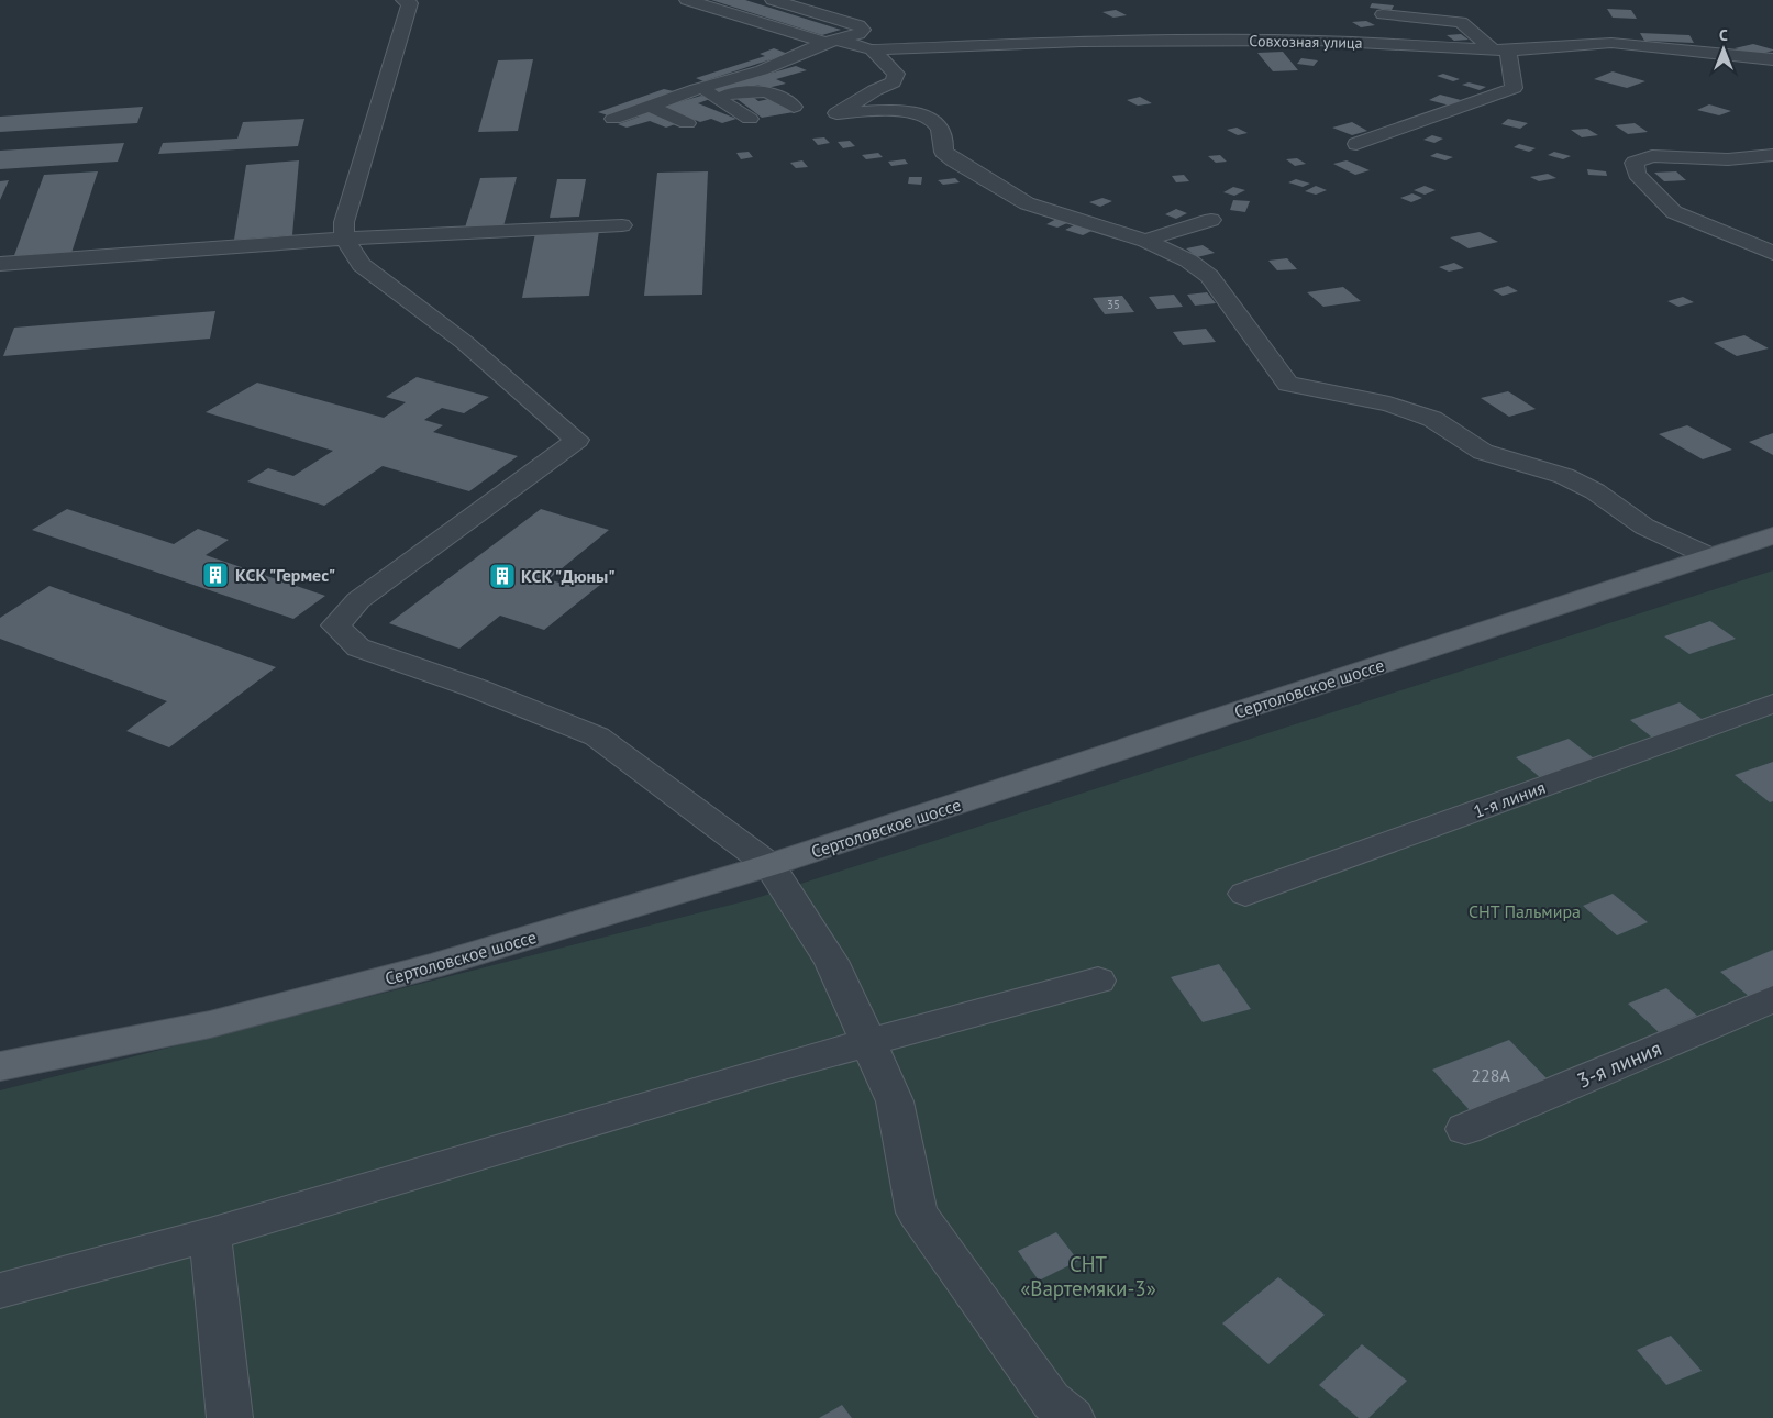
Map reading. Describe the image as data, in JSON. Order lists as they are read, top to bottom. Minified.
{"streets":{"main road":["Сертоловское шоссе"],"street":["Совхозная улица","1-я линия","3-я линия"]},"parks":["СНТ Пальмира","СНТ «Вартемяки-3»"],"places":{"building":["КСК \"Гермес\"","КСК \"Дюны\""]},"house_numbers":["35","228А"],"north":"top"}
